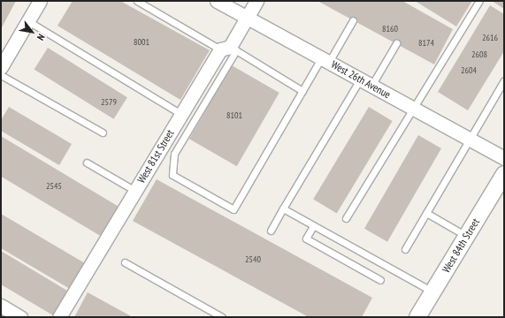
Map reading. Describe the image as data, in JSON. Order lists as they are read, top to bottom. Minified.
{"streets":{"street":["West 26th Avenue","West 81st Street","West 84th Street"]},"crossings":[["West 26th Avenue","West 81st Street"]],"house_numbers":["8160","2616","8001","8174","2608","2604","2579","8101","2545","2540"],"north":"bottom right"}
